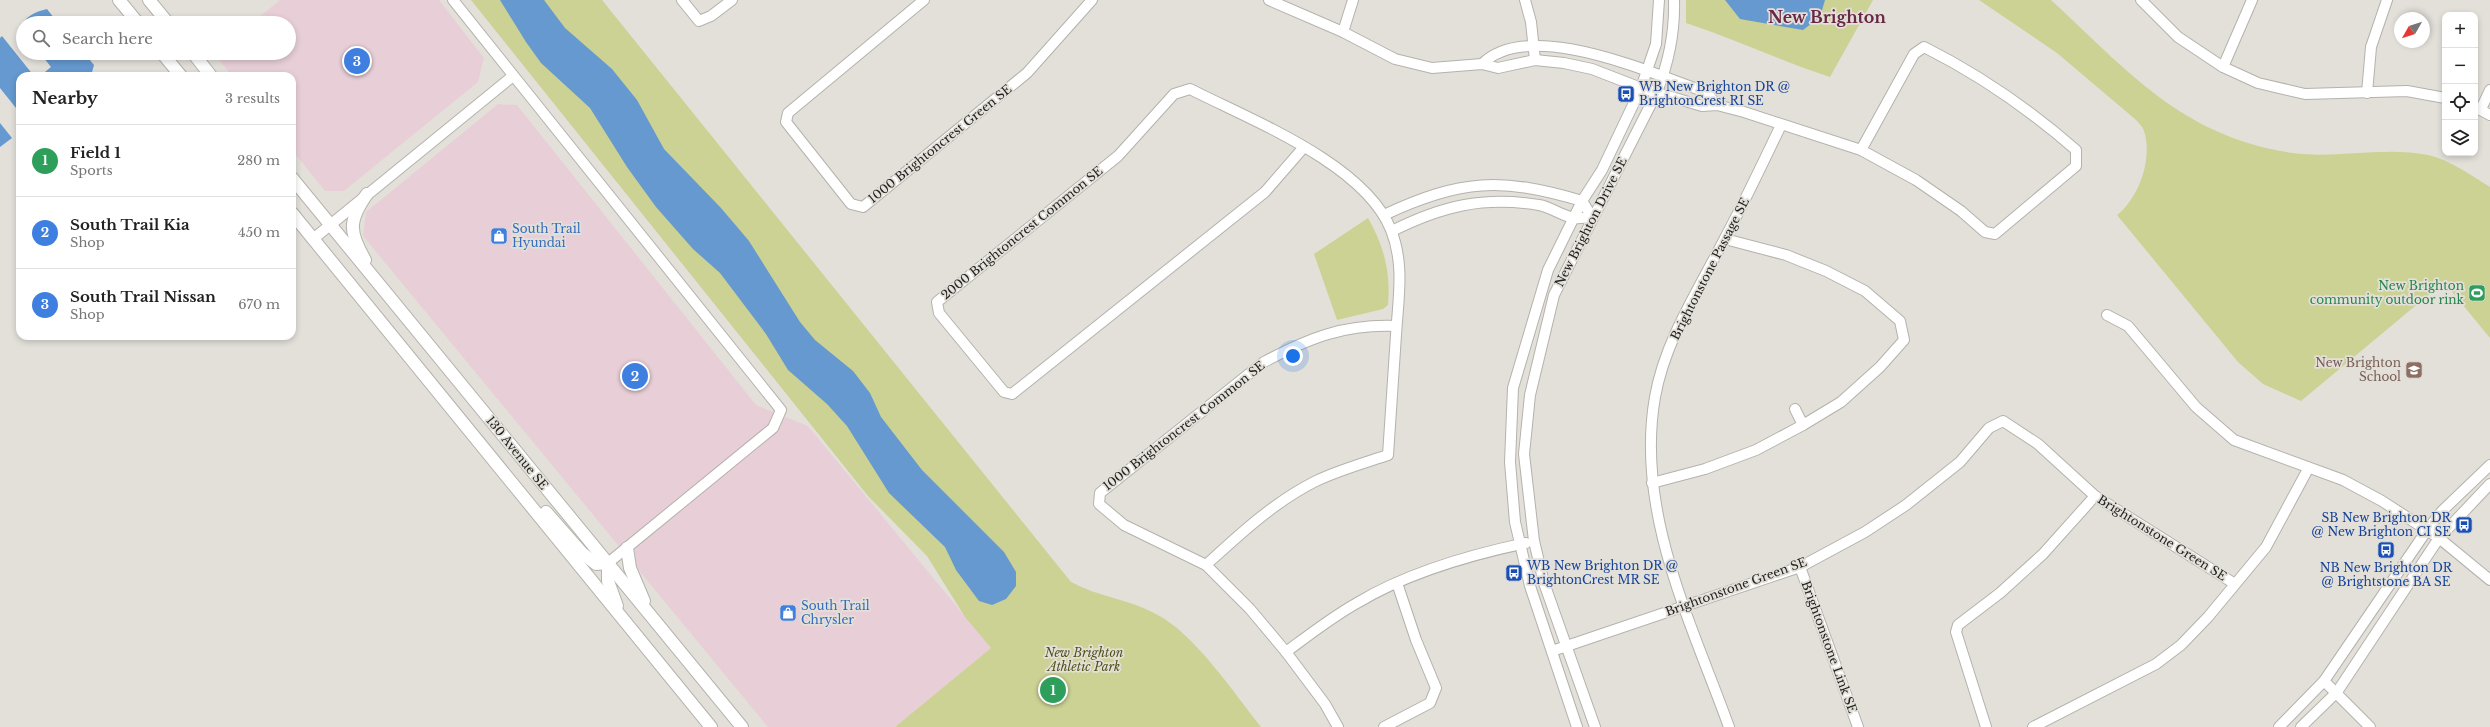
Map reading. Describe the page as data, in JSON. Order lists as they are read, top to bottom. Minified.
{"streets":{"main road":["130 Avenue SE"],"street":["1000 Brightoncrest Green SE","New Brighton Drive SE","2000 Brightoncrest Common SE","Brightonstone Passage SE","1000 Brightoncrest Common SE","Brightonstone Green SE","Brightonstone Link SE"]},"crossings":[["New Brighton Drive SE","Brightonstone Green SE"],["Brightonstone Passage SE","Brightonstone Green SE"],["Brightonstone Green SE","Brightonstone Link SE"]],"districts":["New Brighton"],"parks":["New Brighton Athletic Park"],"places":{"bus stop":["WB New Brighton DR @ BrightonCrest RI SE","SB New Brighton DR @ New Brighton CI SE","NB New Brighton DR @ Brightstone BA SE","WB New Brighton DR @ BrightonCrest MR SE"],"shop":["South Trail Hyundai","South Trail Chrysler"],"sports":["New Brighton community outdoor rink"],"school or university":["New Brighton School"]},"north":"bottom left","page":{"map_buttons":["+","−"],"search":"Search here","pins":["3","2","1"],"heading":["Nearby","3 results"],"list":[{"mark":"1","name":"Field 1","note":"Sports","value":"280 m"},{"mark":"2","name":"South Trail Kia","note":"Shop","value":"450 m"},{"mark":"3","name":"South Trail Nissan","note":"Shop","value":"670 m"}]}}
